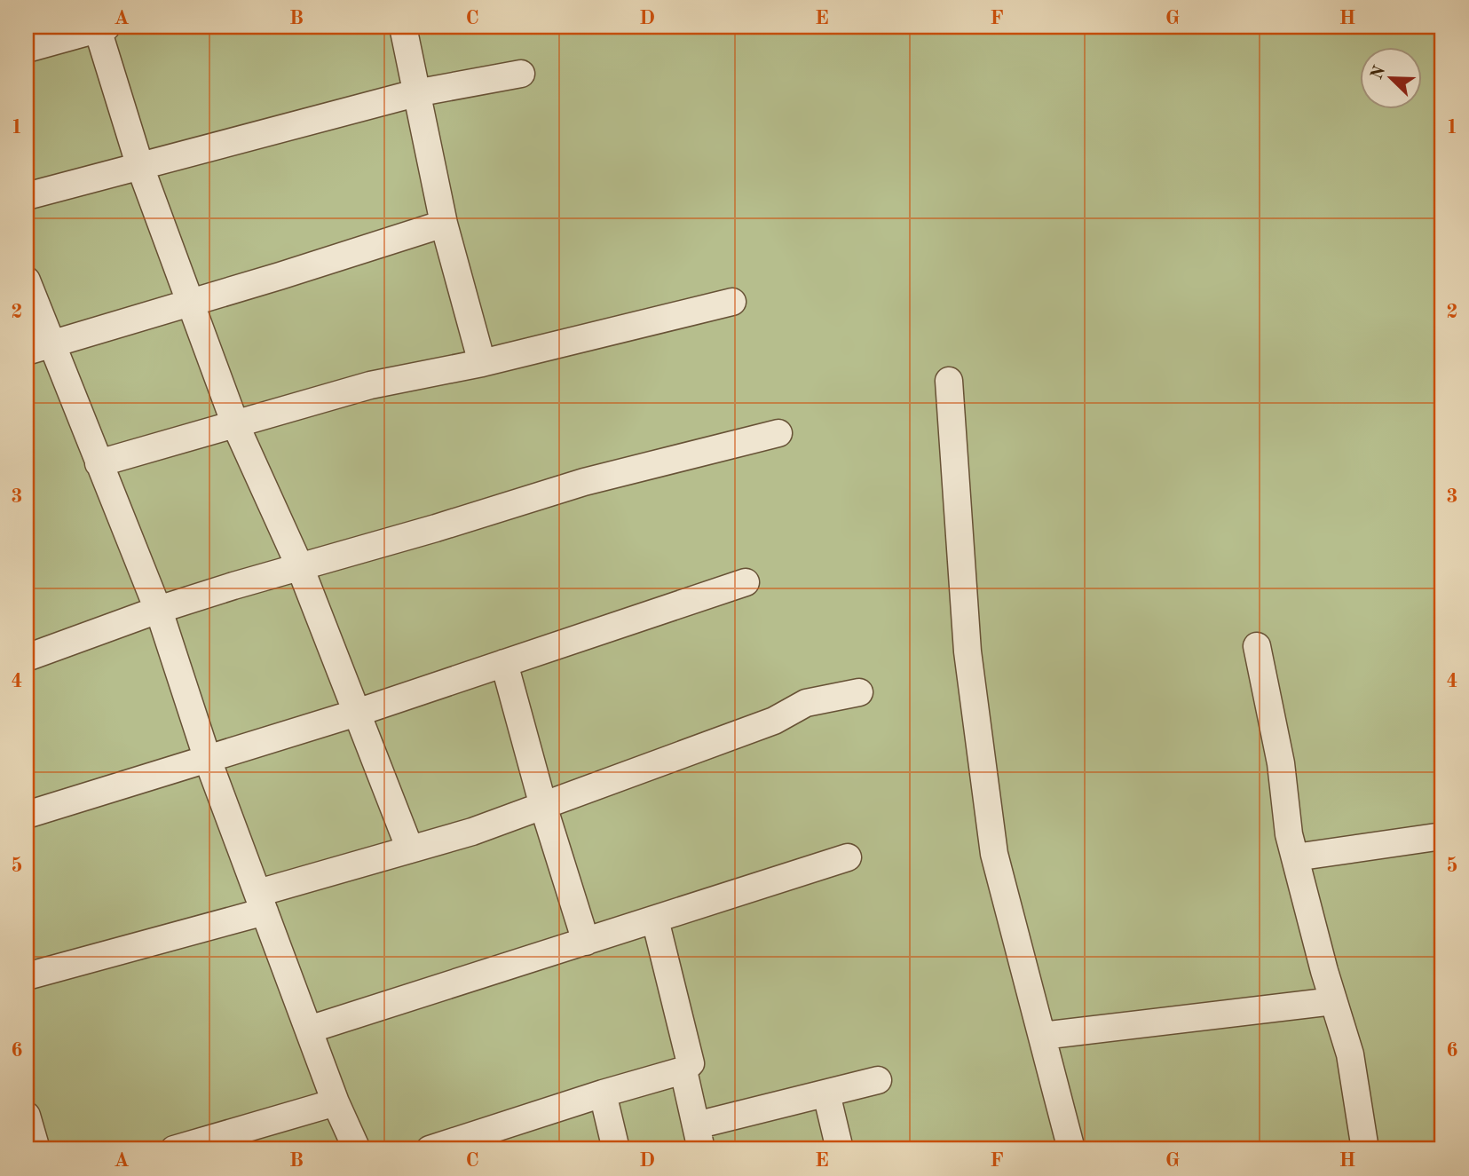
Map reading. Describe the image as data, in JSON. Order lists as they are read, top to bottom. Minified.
{"north":"top left","grid":{"columns":["A","B","C","D","E","F","G","H"],"rows":["1","2","3","4","5","6"]}}
